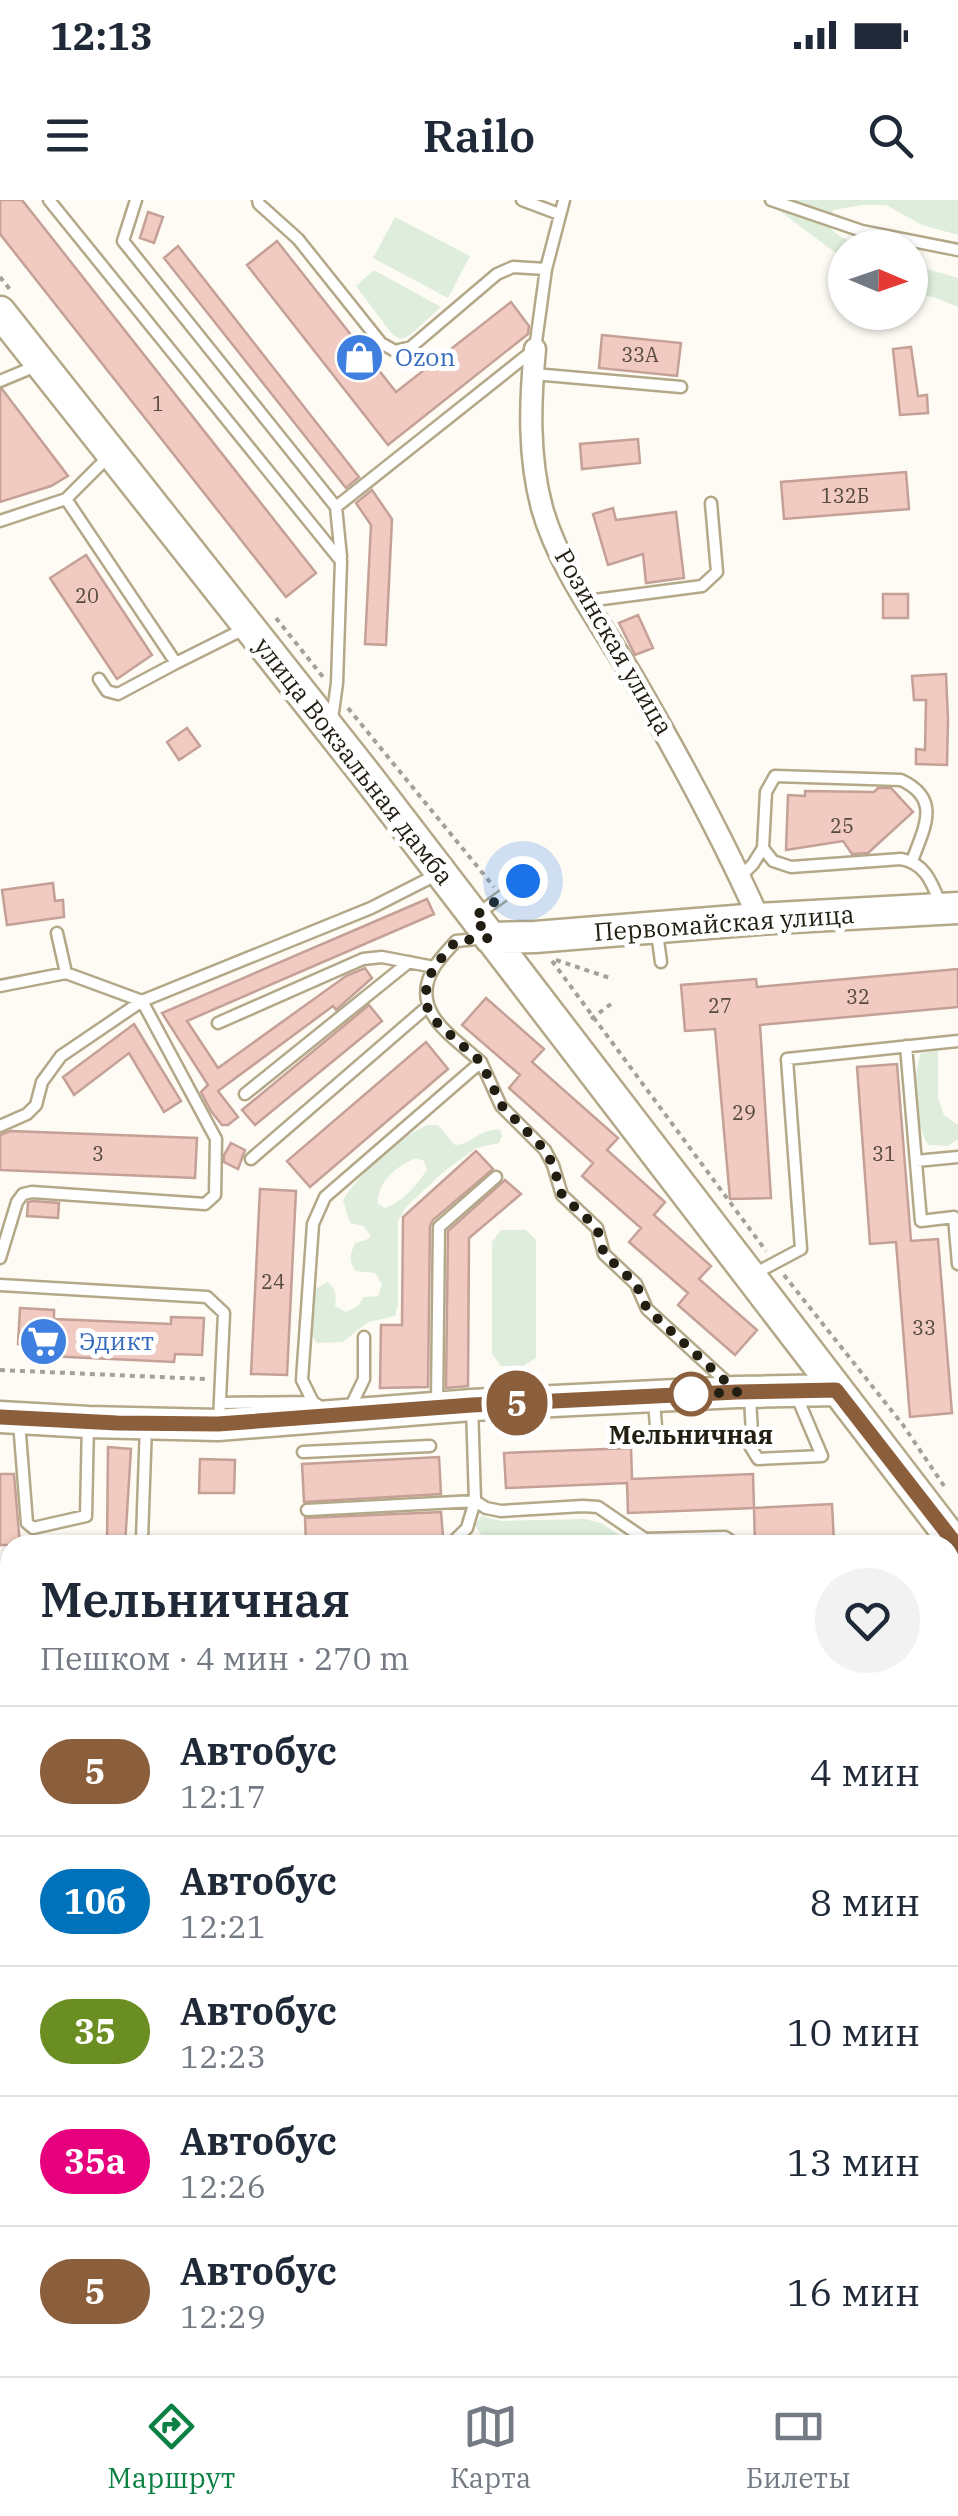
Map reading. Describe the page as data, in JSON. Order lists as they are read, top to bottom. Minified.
{"streets":{"street":["Розинская улица","улица Вокзальная дамба","Первомайская улица"]},"crossings":[["Розинская улица","Первомайская улица"],["улица Вокзальная дамба","Первомайская улица"]],"places":{"shop":["Ozon"],"supermarket":["Эдикт"],"other":["Мельничная"]},"lines":["bus line 5"],"house_numbers":["33А","1","132Б","20","25","32","27","29","3","31","24","33"],"north":"right","page":{"status":"12:13","header":"Railo","on_map":"5","heading":["Мельничная","Пешком · 4 мин · 270 m"],"list":[{"mark":"5","name":"Автобус","note":"12:17","value":"4 мин"},{"mark":"10б","name":"Автобус","note":"12:21","value":"8 мин"},{"mark":"35","name":"Автобус","note":"12:23","value":"10 мин"},{"mark":"35а","name":"Автобус","note":"12:26","value":"13 мин"},{"mark":"5","name":"Автобус","note":"12:29","value":"16 мин"}],"tabs":["Маршрут","Карта","Билеты"]}}
